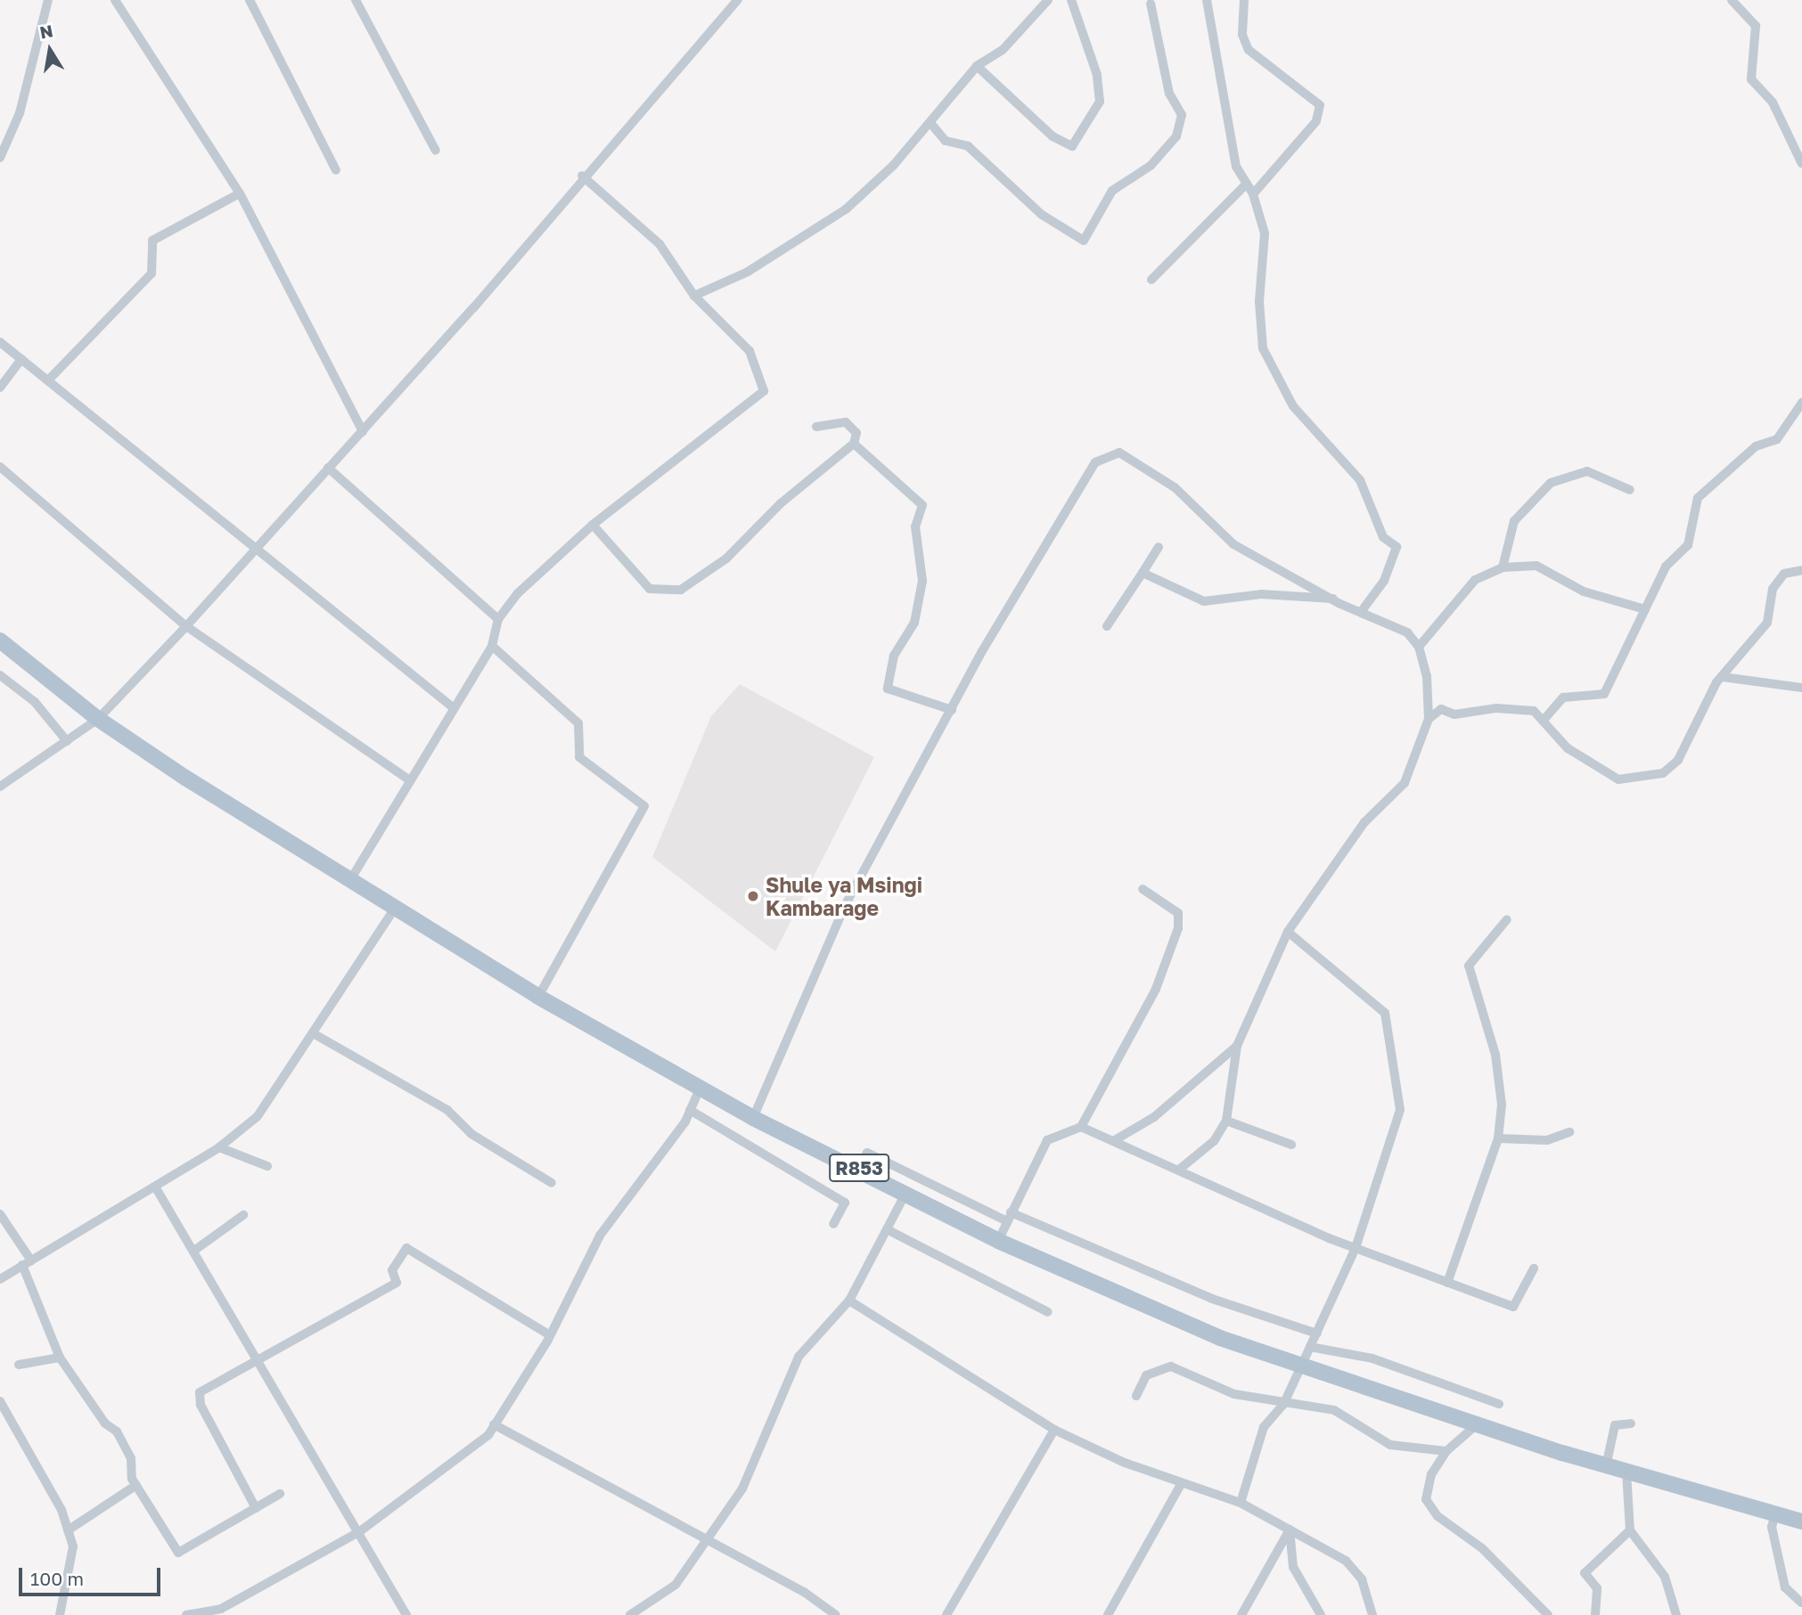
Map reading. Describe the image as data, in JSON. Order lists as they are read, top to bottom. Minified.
{"streets":{"main road":["R853"]},"places":["Shule ya Msingi Kambarage"],"scale_bar":"100 m","north":"top"}
